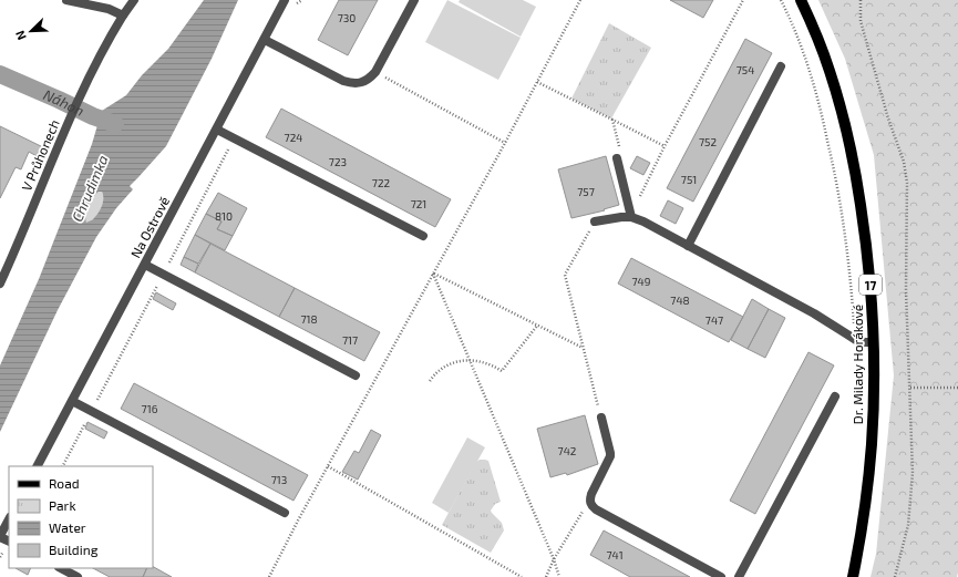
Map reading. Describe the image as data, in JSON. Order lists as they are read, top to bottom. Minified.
{"streets":{"main road":["17","Dr. Milady Horákové"],"street":["V Průhonech","Na Ostrově"]},"water":["Náhon","Chrudimka"],"house_numbers":["730","754","724","752","723","751","722","757","721","810","749","748","718","747","717","716","742","713","741"],"legend":["Road","Park","Water","Building"],"north":"bottom left"}
